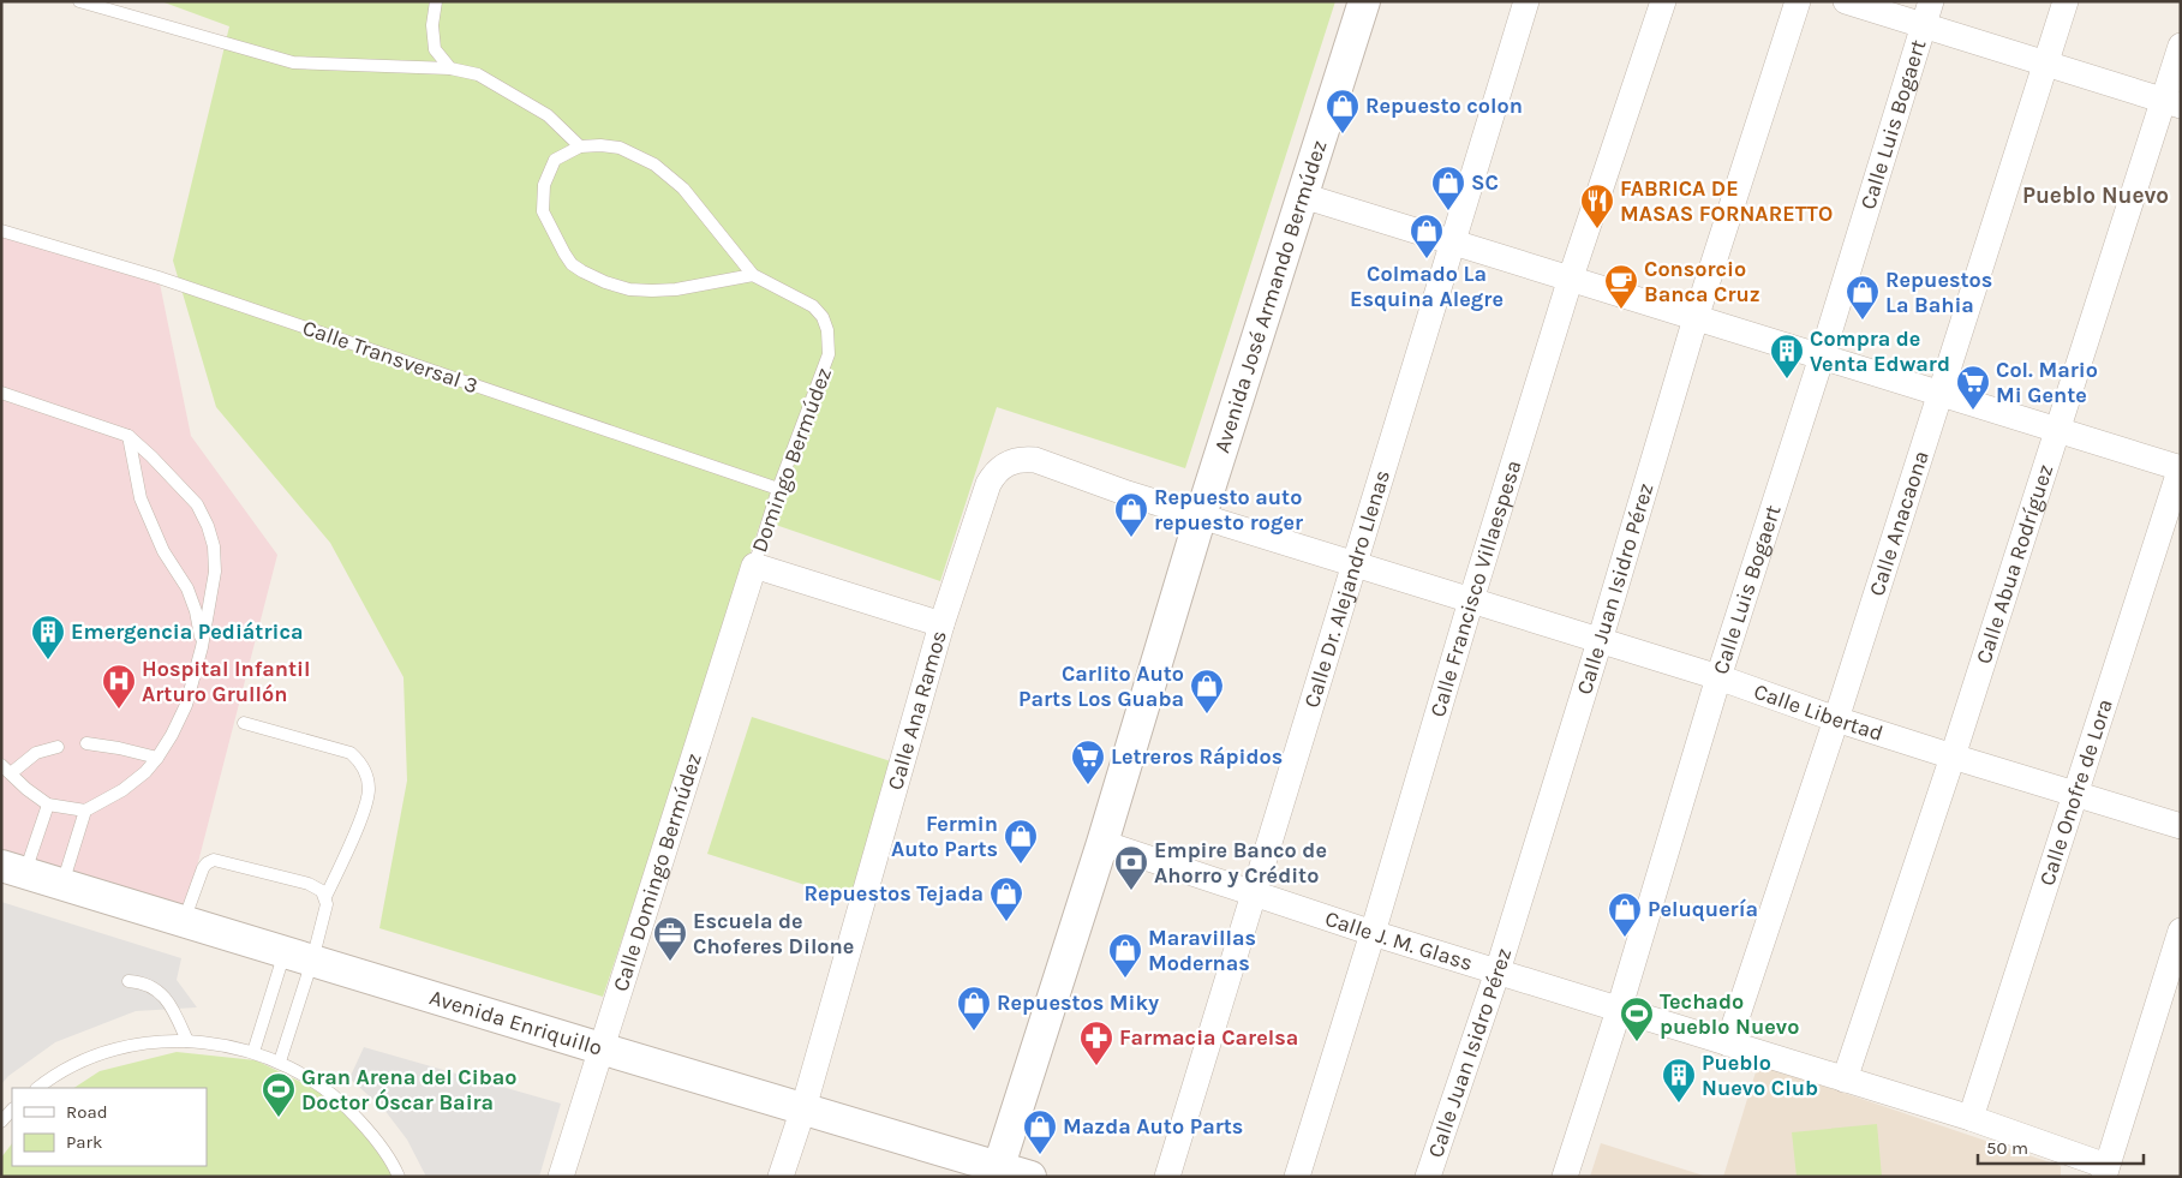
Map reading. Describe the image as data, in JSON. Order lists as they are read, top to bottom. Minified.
{"streets":{"street":["Calle Luis Bogaert","Avenida José Armando Bermúdez","Calle Anacaona","Calle Abua Rodríguez","Calle Francisco Villaespesa","Calle Dr. Alejandro Llenas","Calle Juan Isidro Pérez","Calle Ana Ramos","Calle Libertad","Calle Onofre de Lora","Calle Domingo Bermúdez","Calle J. M. Glass","Avenida Enriquillo"],"lane":["Calle Transversal 3","Domingo Bermúdez"]},"crossings":[["Calle Luis Bogaert","Calle Libertad"],["Calle Luis Bogaert","Calle J. M. Glass"],["Avenida José Armando Bermúdez","Calle Libertad"],["Avenida José Armando Bermúdez","Calle J. M. Glass"],["Avenida José Armando Bermúdez","Avenida Enriquillo"],["Calle Transversal 3","Domingo Bermúdez"],["Domingo Bermúdez","Calle Domingo Bermúdez"],["Calle Anacaona","Calle Libertad"],["Calle Anacaona","Calle J. M. Glass"],["Calle Abua Rodríguez","Calle Libertad"],["Calle Abua Rodríguez","Calle J. M. Glass"],["Calle Francisco Villaespesa","Calle Libertad"],["Calle Francisco Villaespesa","Calle J. M. Glass"],["Calle Dr. Alejandro Llenas","Calle Libertad"],["Calle Dr. Alejandro Llenas","Calle J. M. Glass"],["Calle Juan Isidro Pérez","Calle Libertad"],["Calle Juan Isidro Pérez","Calle J. M. Glass"],["Calle Ana Ramos","Calle Libertad"],["Calle Ana Ramos","Avenida Enriquillo"],["Calle Libertad","Calle Onofre de Lora"],["Calle Onofre de Lora","Calle J. M. Glass"],["Calle Domingo Bermúdez","Avenida Enriquillo"]],"districts":["Pueblo Nuevo"],"places":{"shop":["Repuesto colon","SC","Colmado La Esquina Alegre","Repuestos La Bahia","Repuesto auto repuesto roger","Carlito Auto Parts Los Guaba","Fermin Auto Parts","Repuestos Tejada","Peluquería","Maravillas Modernas","Repuestos Miky","Mazda Auto Parts"],"restaurant":["FABRICA DE MASAS FORNARETTO"],"cafe":["Consorcio Banca Cruz"],"building":["Compra de Venta Edward","Emergencia Pediátrica","Pueblo Nuevo Club"],"supermarket":["Col. Mario Mi Gente","Letreros Rápidos"],"hospital":["Hospital Infantil Arturo Grullón"],"bank":["Empire Banco de Ahorro y Crédito"],"office":["Escuela de Choferes Dilone"],"sports":["Techado pueblo Nuevo","Gran Arena del Cibao Doctor Óscar Baira"],"pharmacy":["Farmacia Carelsa"]},"legend":["Road","Park"],"scale_bar":"50 m"}
